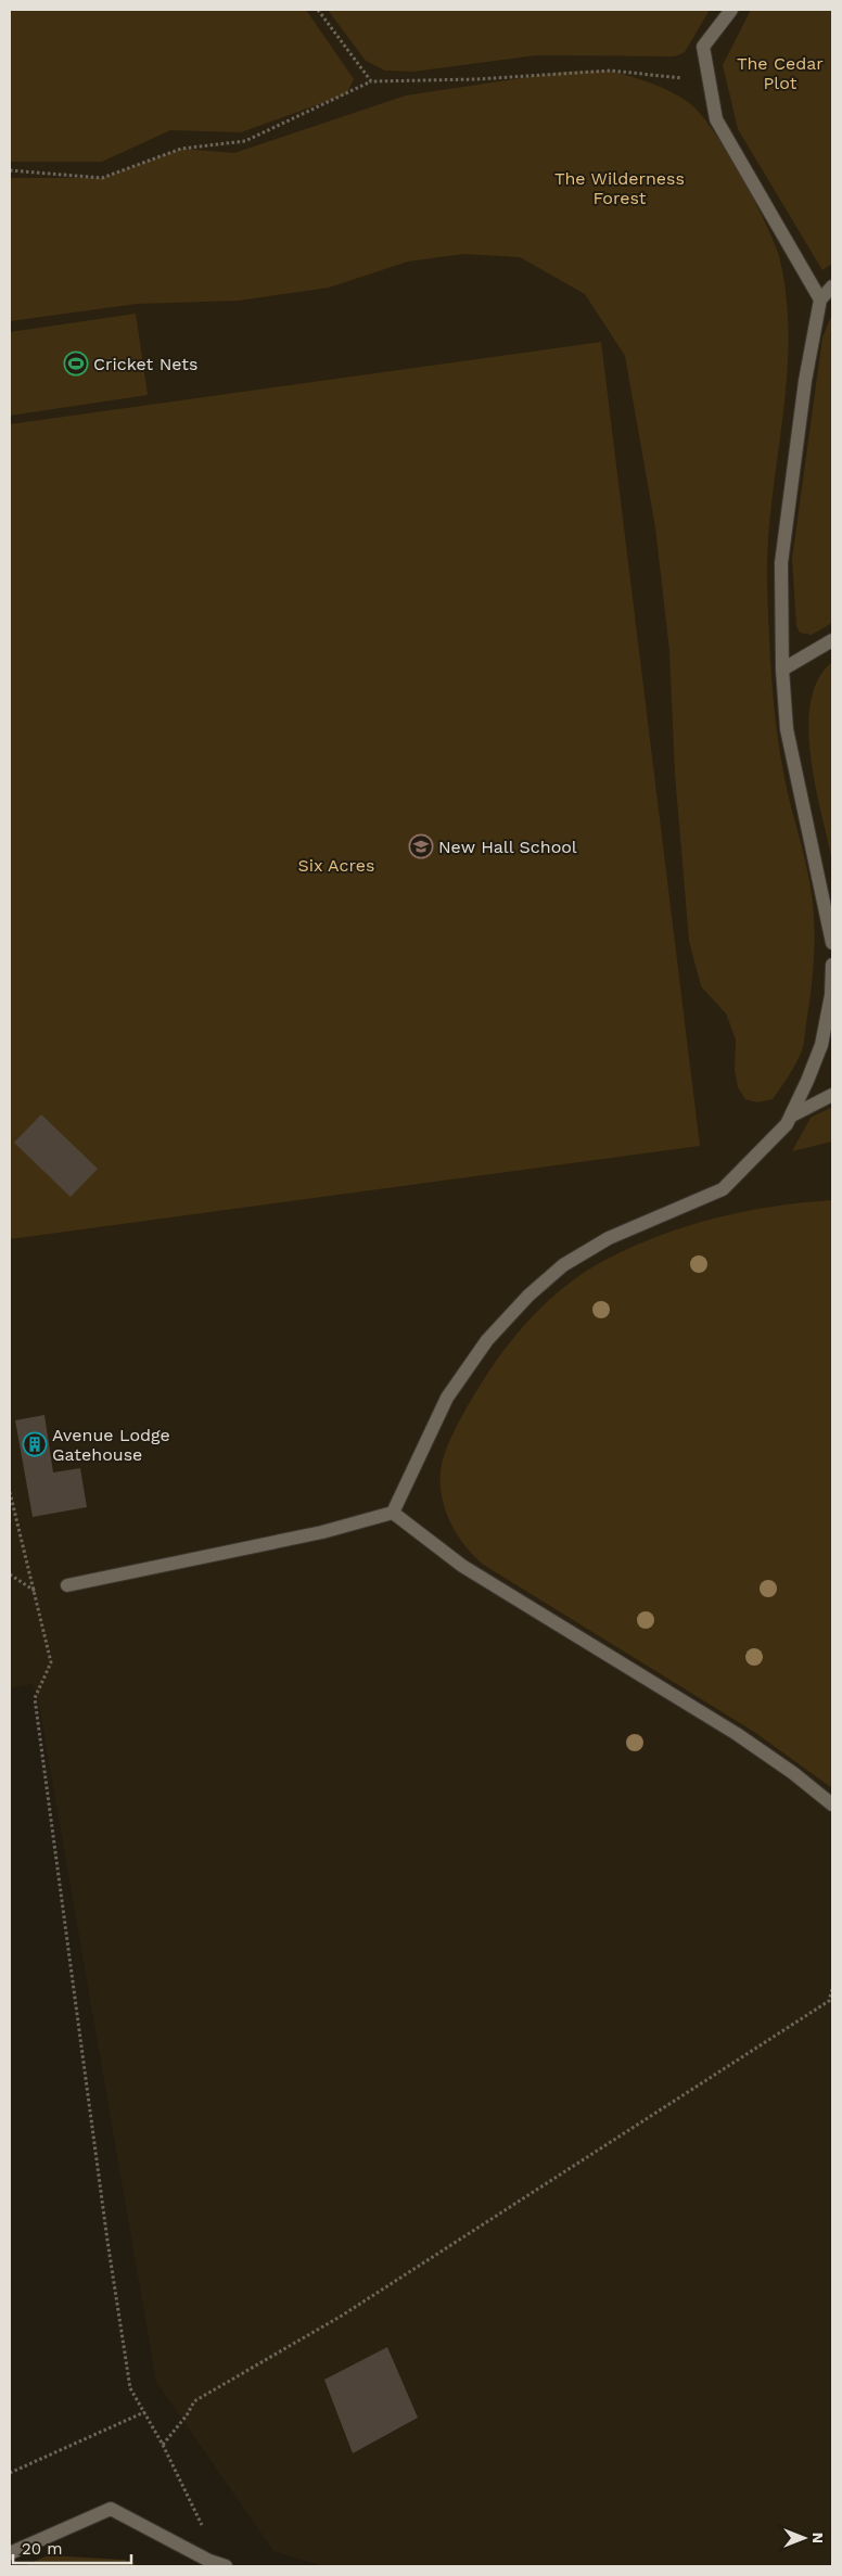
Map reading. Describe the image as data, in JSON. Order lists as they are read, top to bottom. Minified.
{"parks":["The Cedar Plot","The Wilderness Forest","Six Acres"],"places":{"sports":["Cricket Nets"],"school or university":["New Hall School"],"building":["Avenue Lodge Gatehouse"]},"scale_bar":"20 m","north":"right"}
